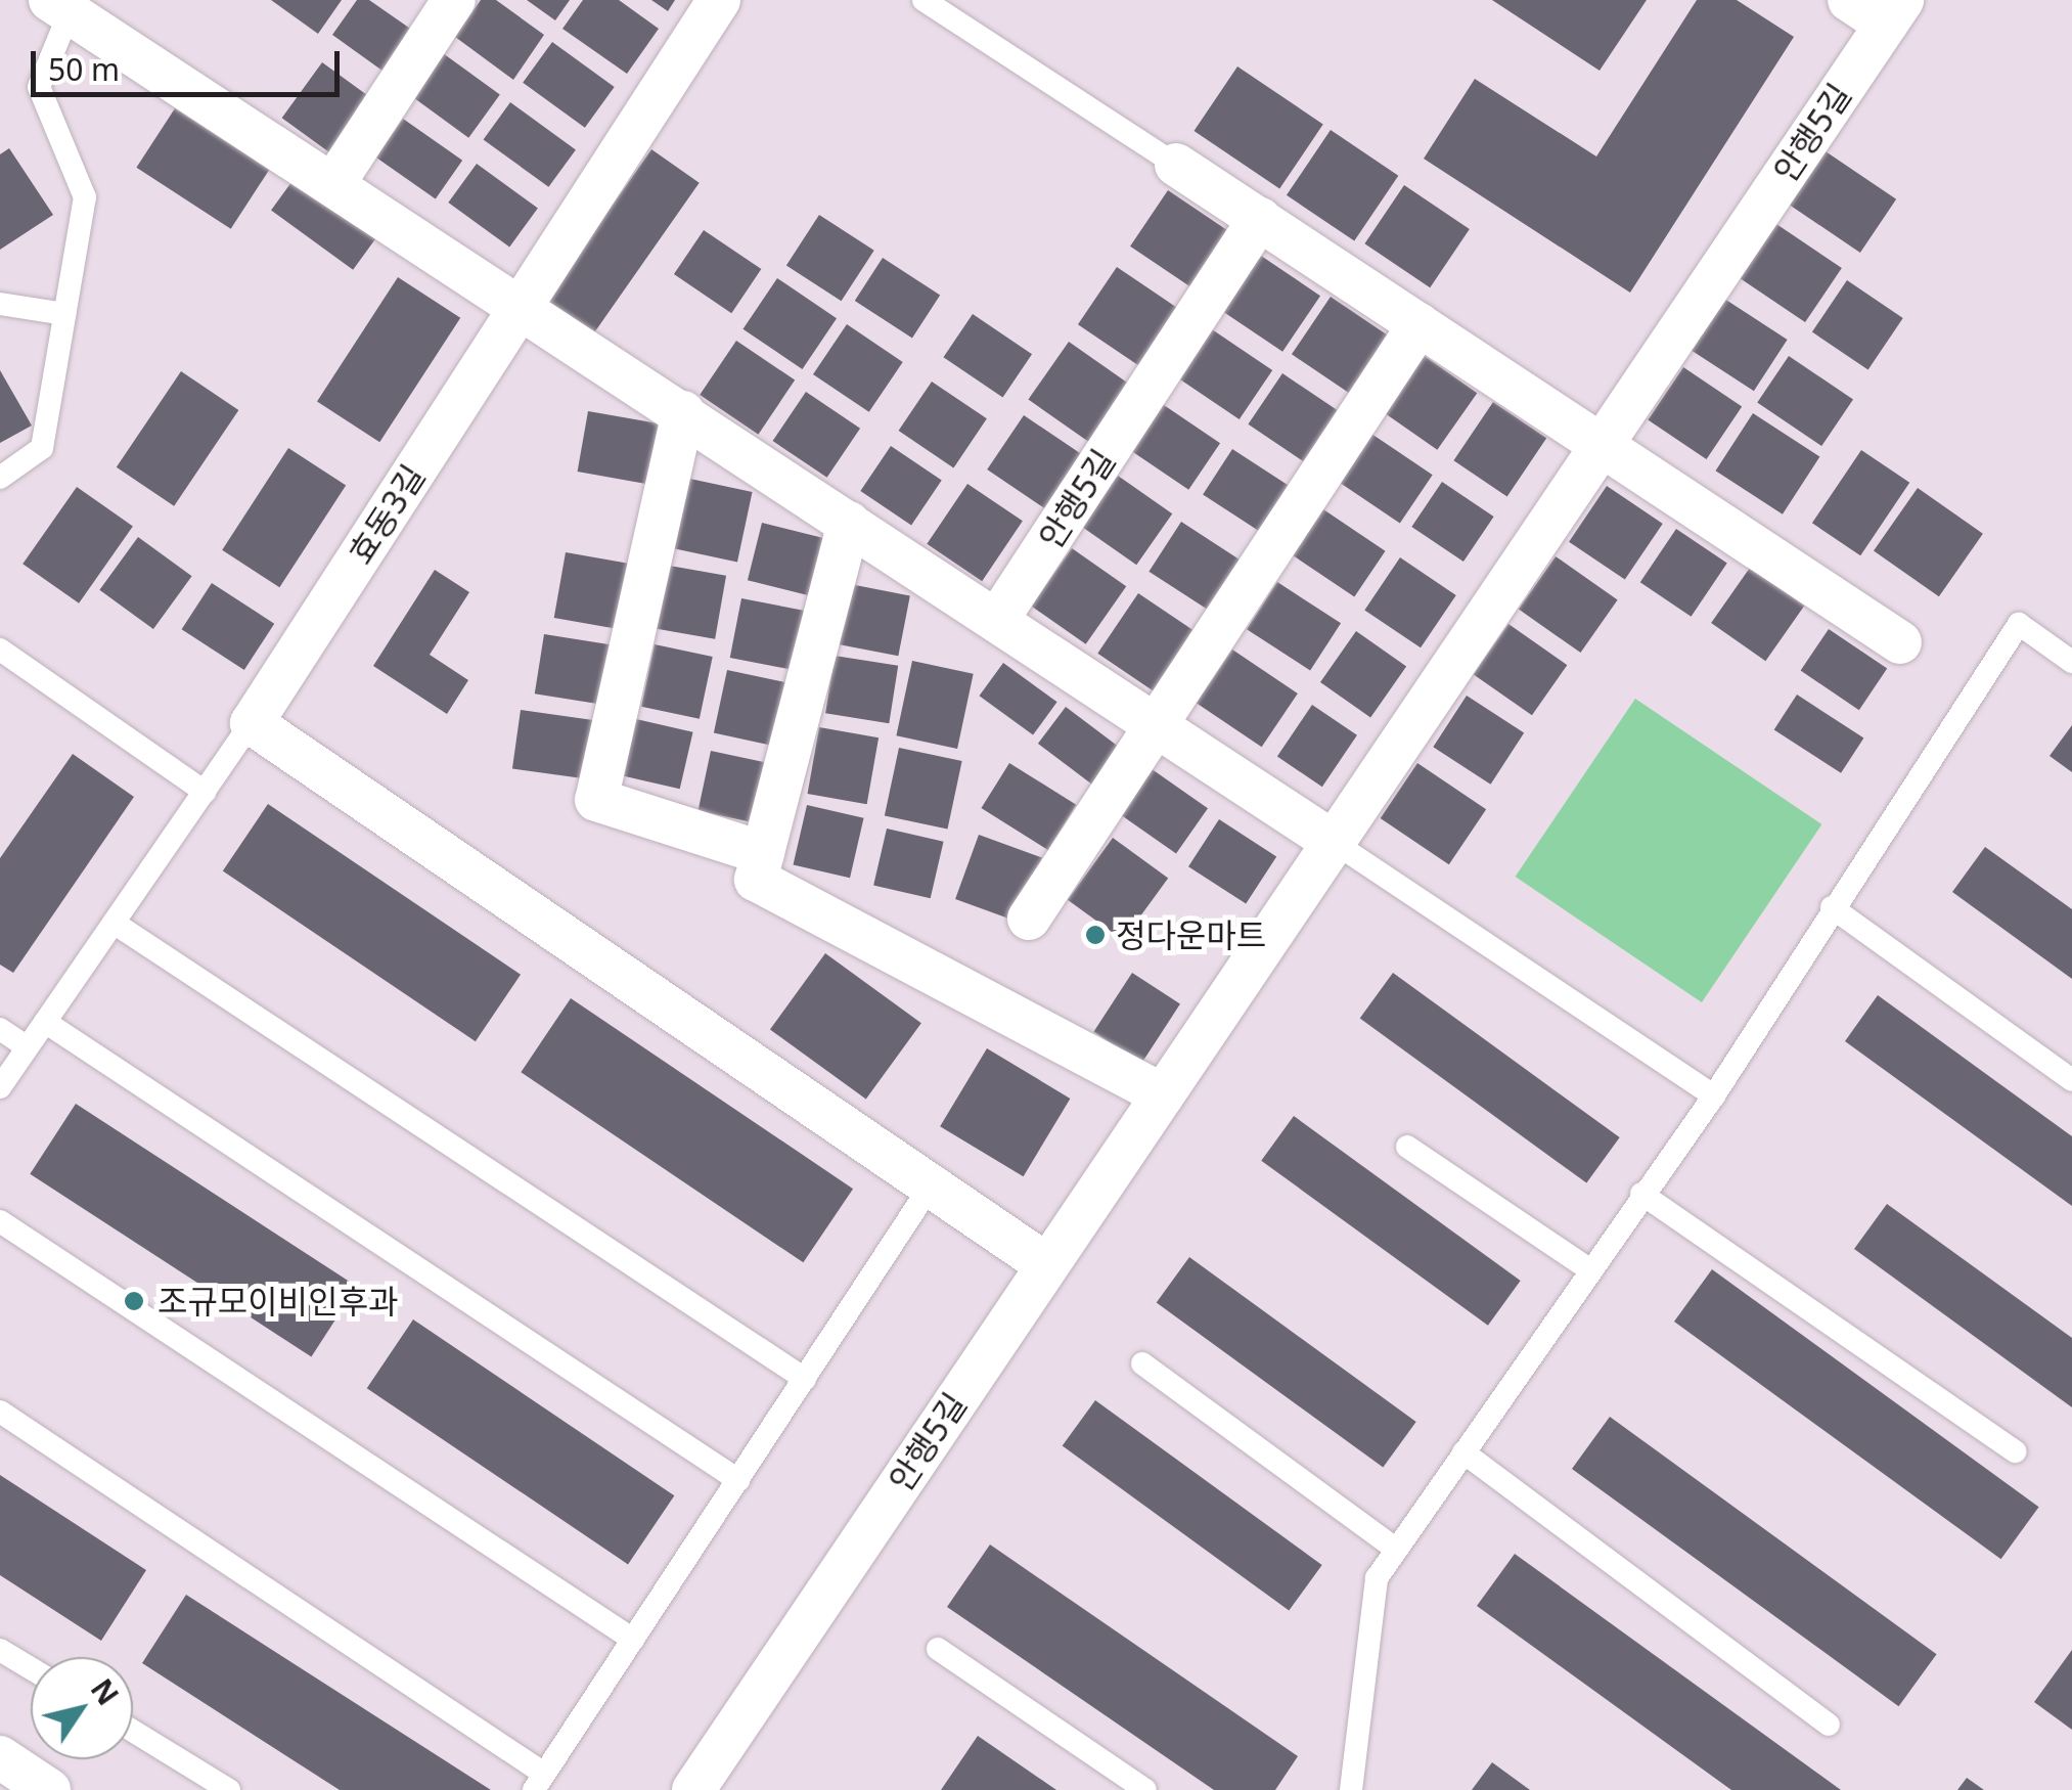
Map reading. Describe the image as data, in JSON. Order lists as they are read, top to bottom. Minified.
{"streets":{"street":["안행5길","효동3길"]},"places":["정다운마트","조규모이비인후과"],"scale_bar":"50 m","north":"top right"}
